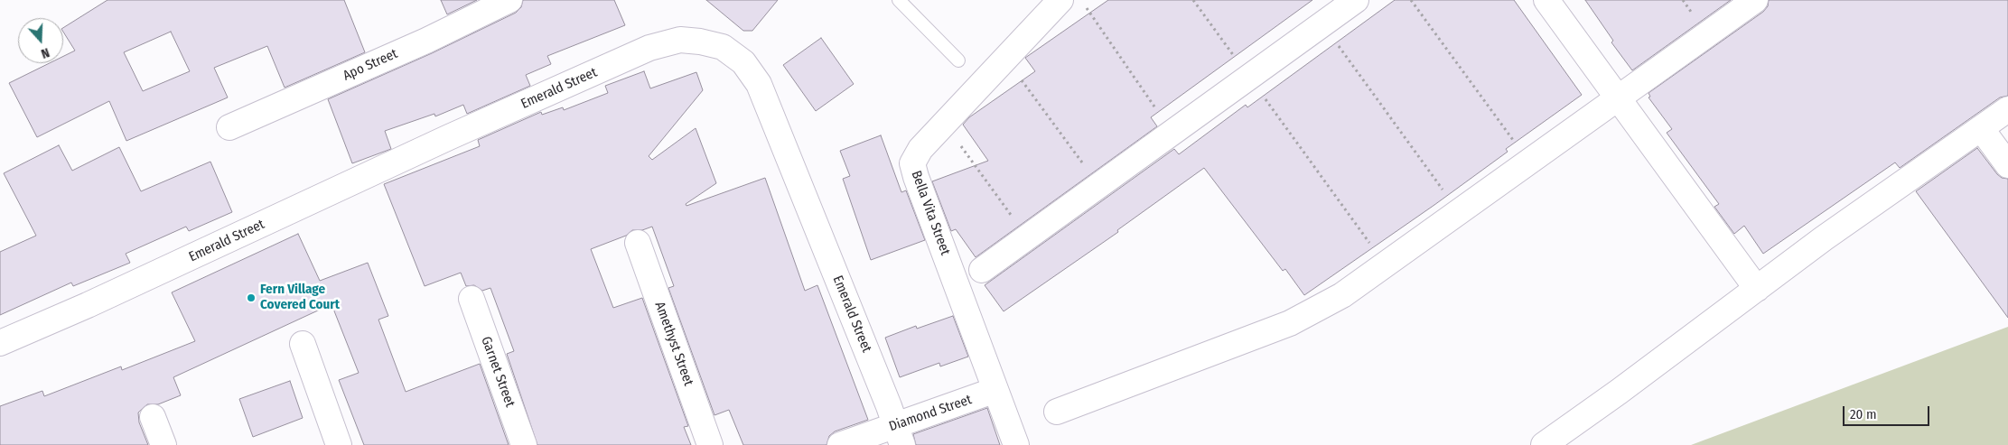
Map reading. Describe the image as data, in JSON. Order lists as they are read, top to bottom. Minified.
{"streets":{"street":["Apo Street","Emerald Street","Bella Vita Street","Amethyst Street","Garnet Street","Diamond Street"]},"crossings":[["Emerald Street","Diamond Street"],["Bella Vita Street","Diamond Street"]],"places":["Fern Village Covered Court"],"scale_bar":"20 m","north":"bottom"}
